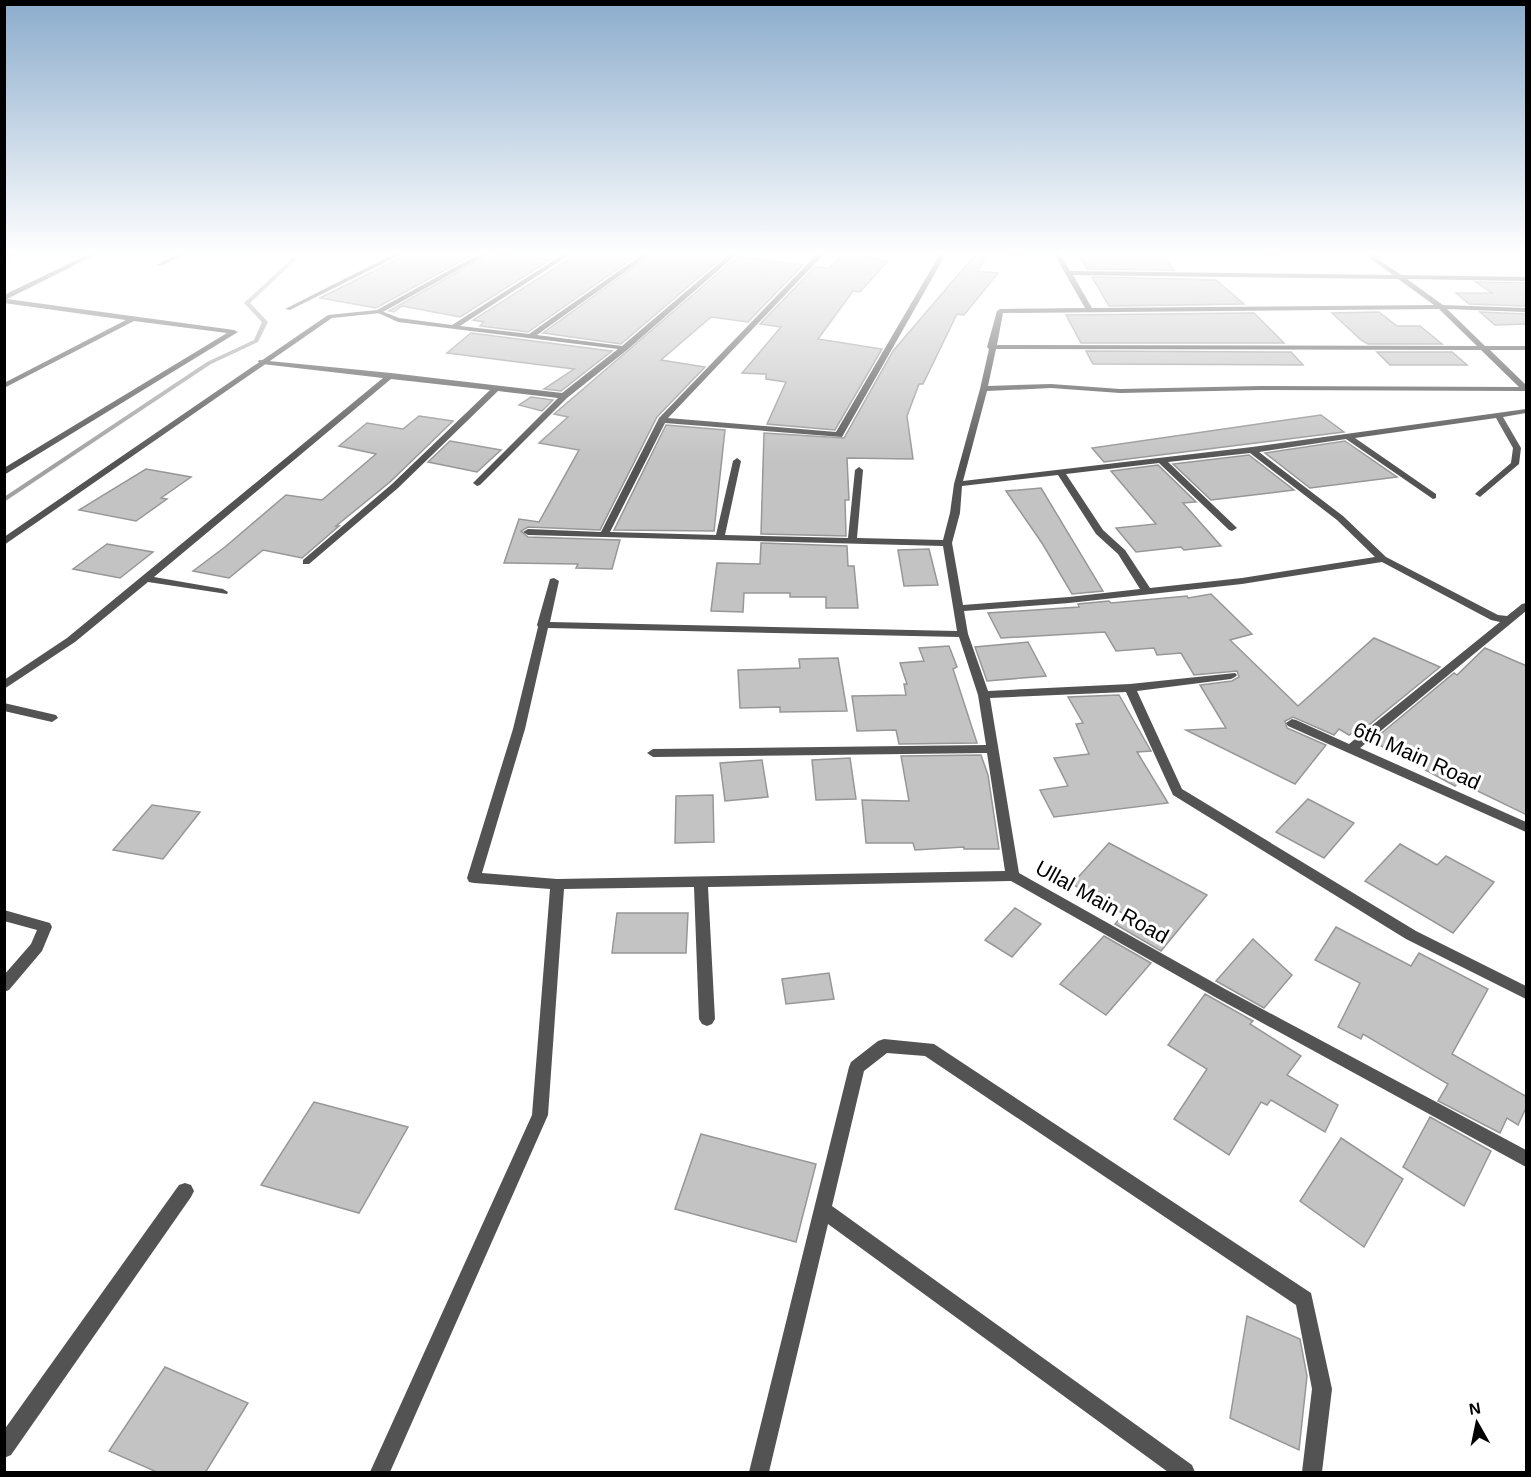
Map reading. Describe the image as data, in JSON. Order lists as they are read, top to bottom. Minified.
{"streets":{"street":["6th Main Road","Ullal Main Road"]},"north":"top"}
